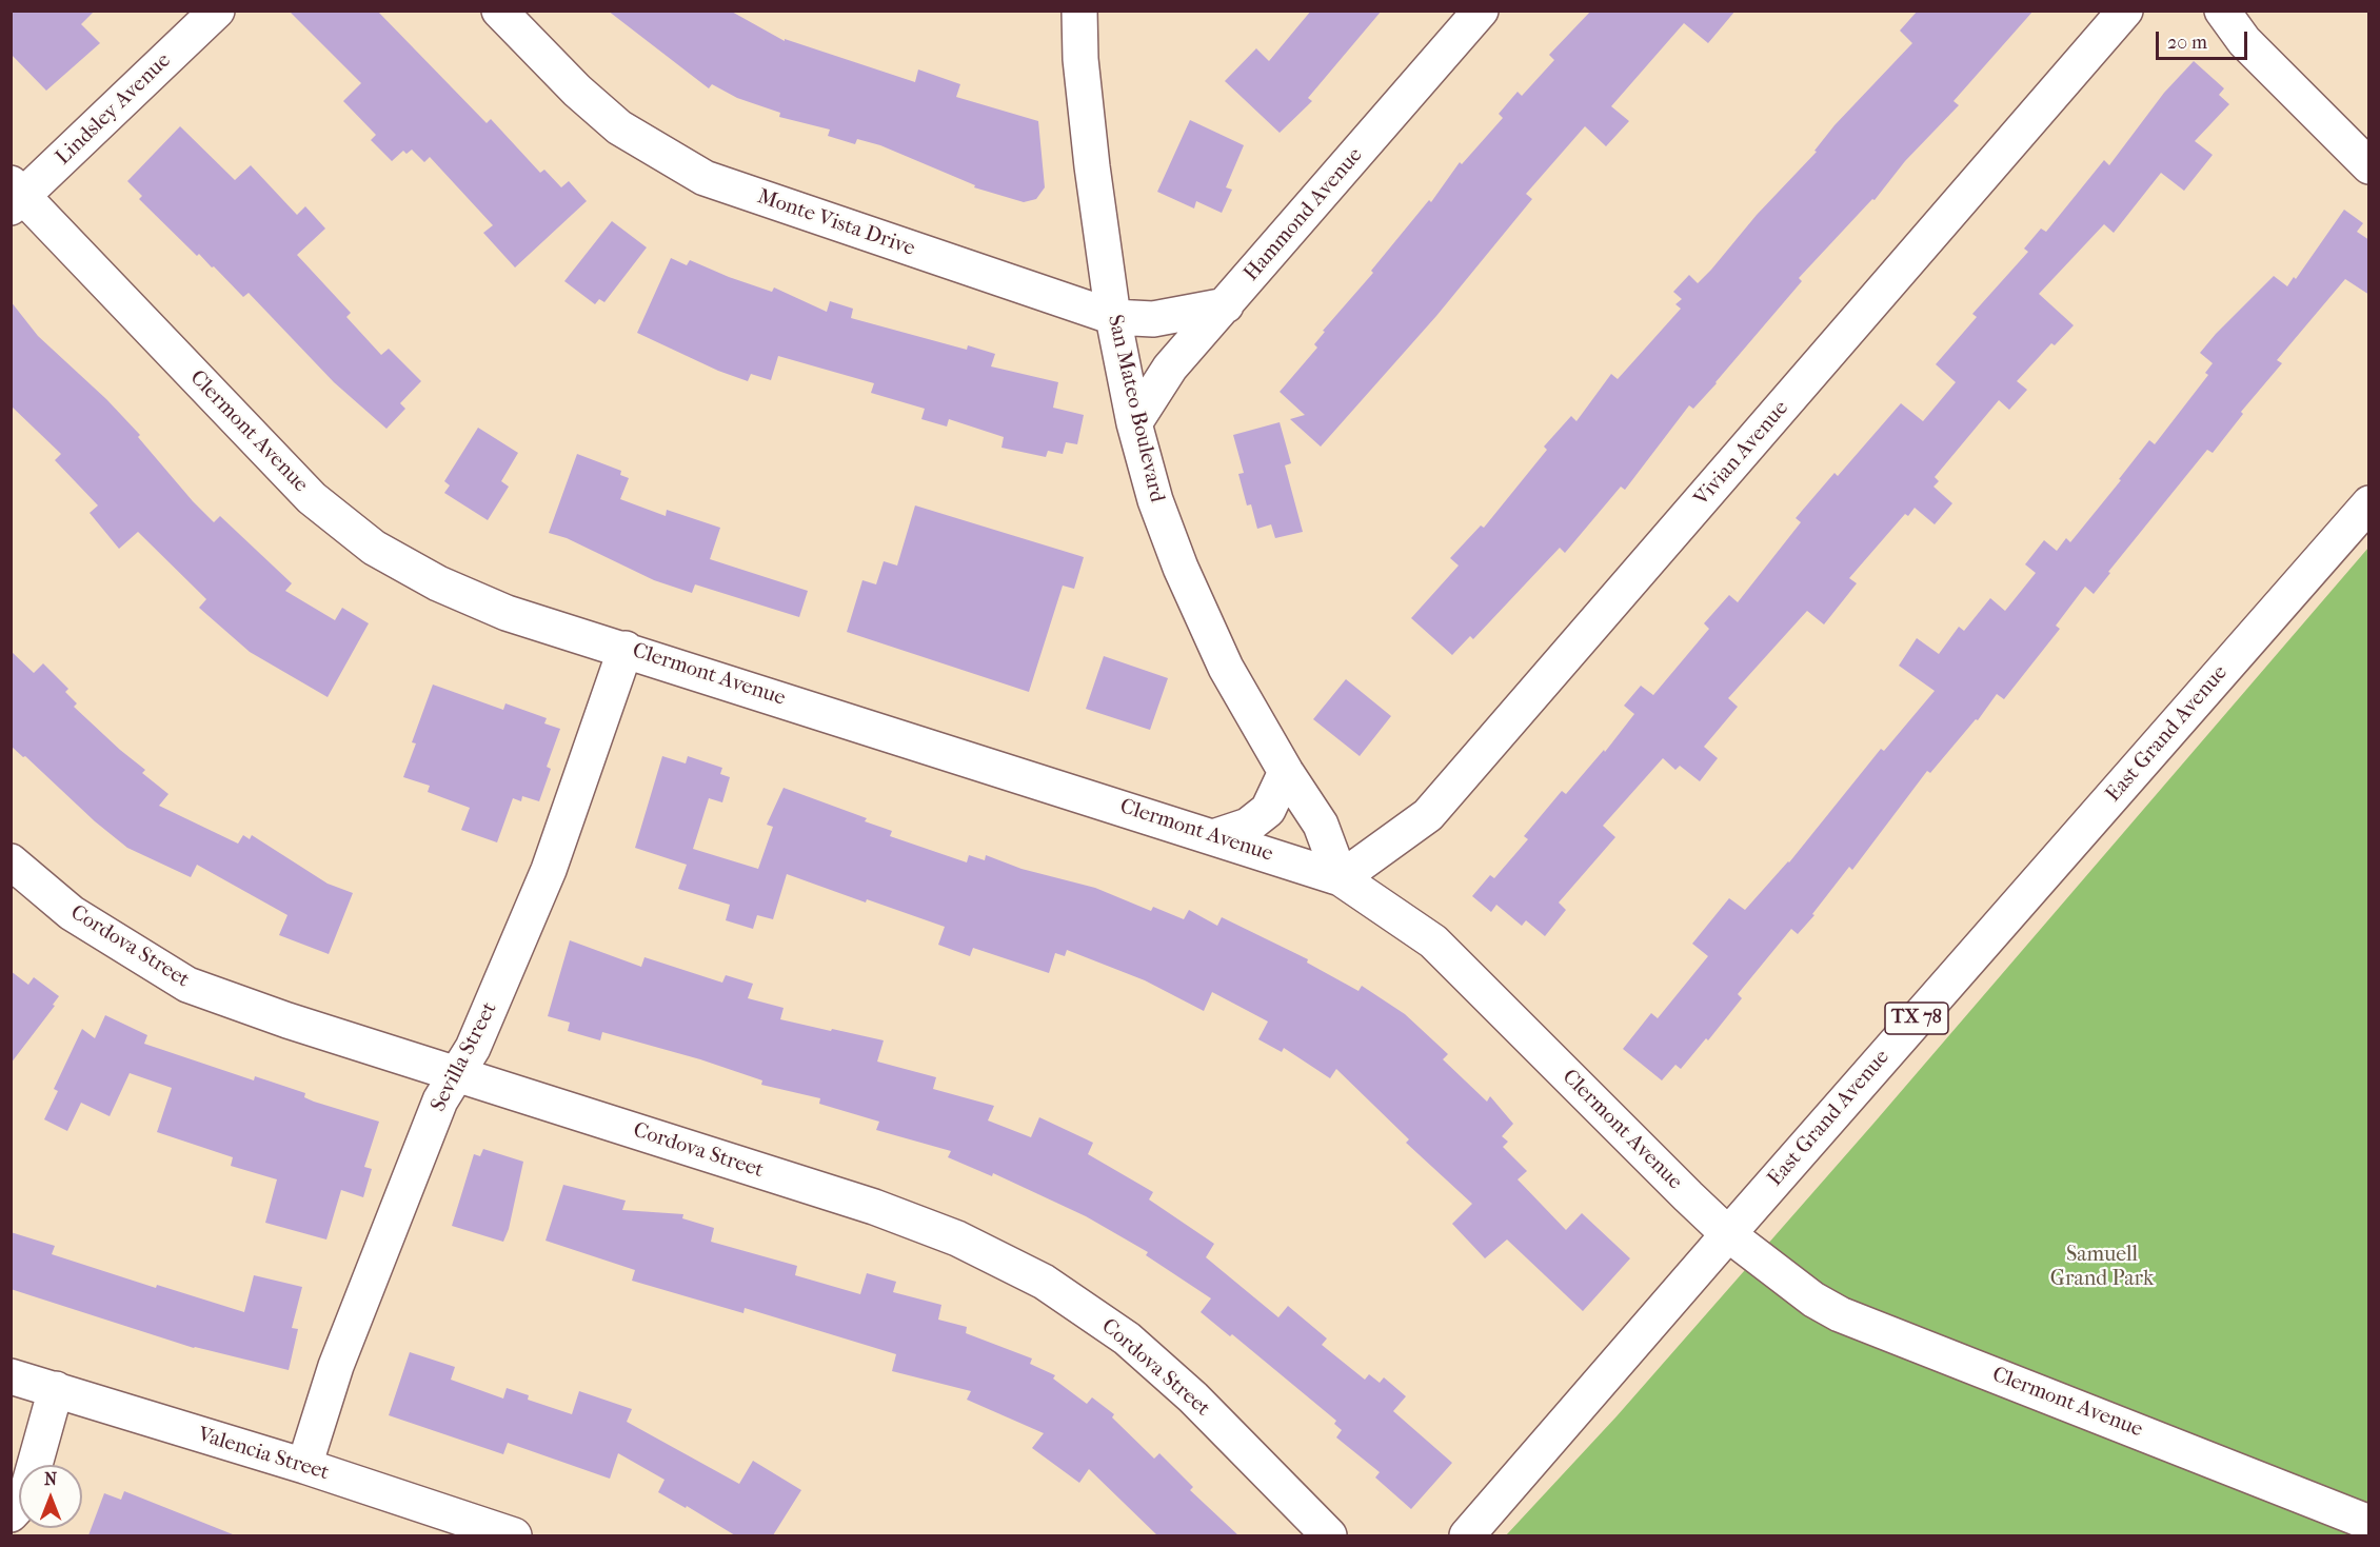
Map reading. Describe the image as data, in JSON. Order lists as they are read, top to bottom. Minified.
{"streets":{"street":["Lindsley Avenue","Hammond Avenue","Monte Vista Drive","San Mateo Boulevard","Clermont Avenue","Vivian Avenue","East Grand Avenue","Cordova Street","TX 78","Sevilla Street","Valencia Street"]},"crossings":[["Lindsley Avenue","Clermont Avenue"],["Hammond Avenue","Monte Vista Drive"],["Hammond Avenue","San Mateo Boulevard"],["Monte Vista Drive","San Mateo Boulevard"],["San Mateo Boulevard","Clermont Avenue"],["San Mateo Boulevard","Vivian Avenue"],["Clermont Avenue","Vivian Avenue"],["Clermont Avenue","East Grand Avenue"],["Clermont Avenue","Sevilla Street"],["Cordova Street","Sevilla Street"],["Sevilla Street","Valencia Street"]],"parks":["Samuell Grand Park"],"scale_bar":"20 m","north":"top"}
